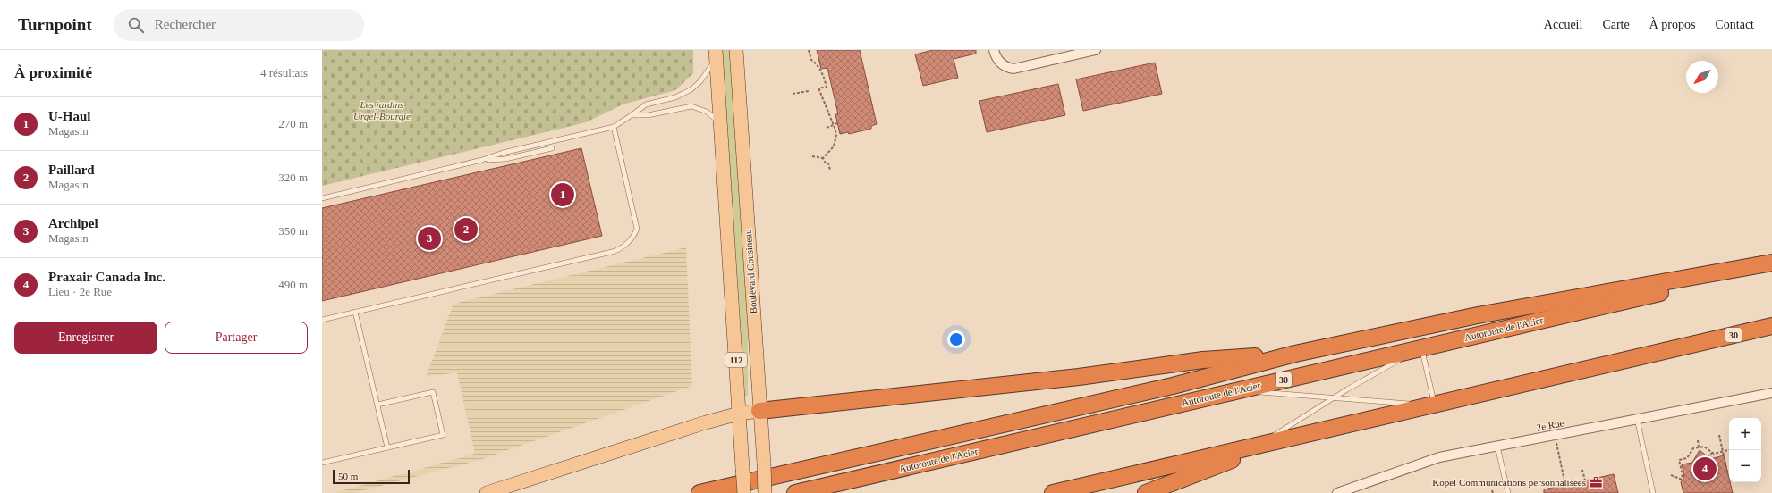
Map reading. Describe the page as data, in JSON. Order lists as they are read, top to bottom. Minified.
{"streets":{"highway":["Autoroute de l'Acier","30"],"main road":["Boulevard Cousineau","112"],"street":["2e Rue"]},"parks":["Les jardins Urgel-Bourgie"],"places":{"office":["Kopel Communications personnalisées"]},"scale_bar":"50 m","north":"bottom left","page":{"header":"Turnpoint","search":"Rechercher","nav":["Accueil","Carte","À propos","Contact"],"heading":["À proximité","4 résultats"],"list":[{"mark":"1","name":"U-Haul","note":"Magasin","value":"270 m"},{"mark":"2","name":"Paillard","note":"Magasin","value":"320 m"},{"mark":"3","name":"Archipel","note":"Magasin","value":"350 m"},{"mark":"4","name":"Praxair Canada Inc.","note":"Lieu · 2e Rue","value":"490 m"}],"pins":["1","2","3","4"],"buttons":["Enregistrer","Partager"],"map_buttons":["+","−"],"scale":"50 m"}}
